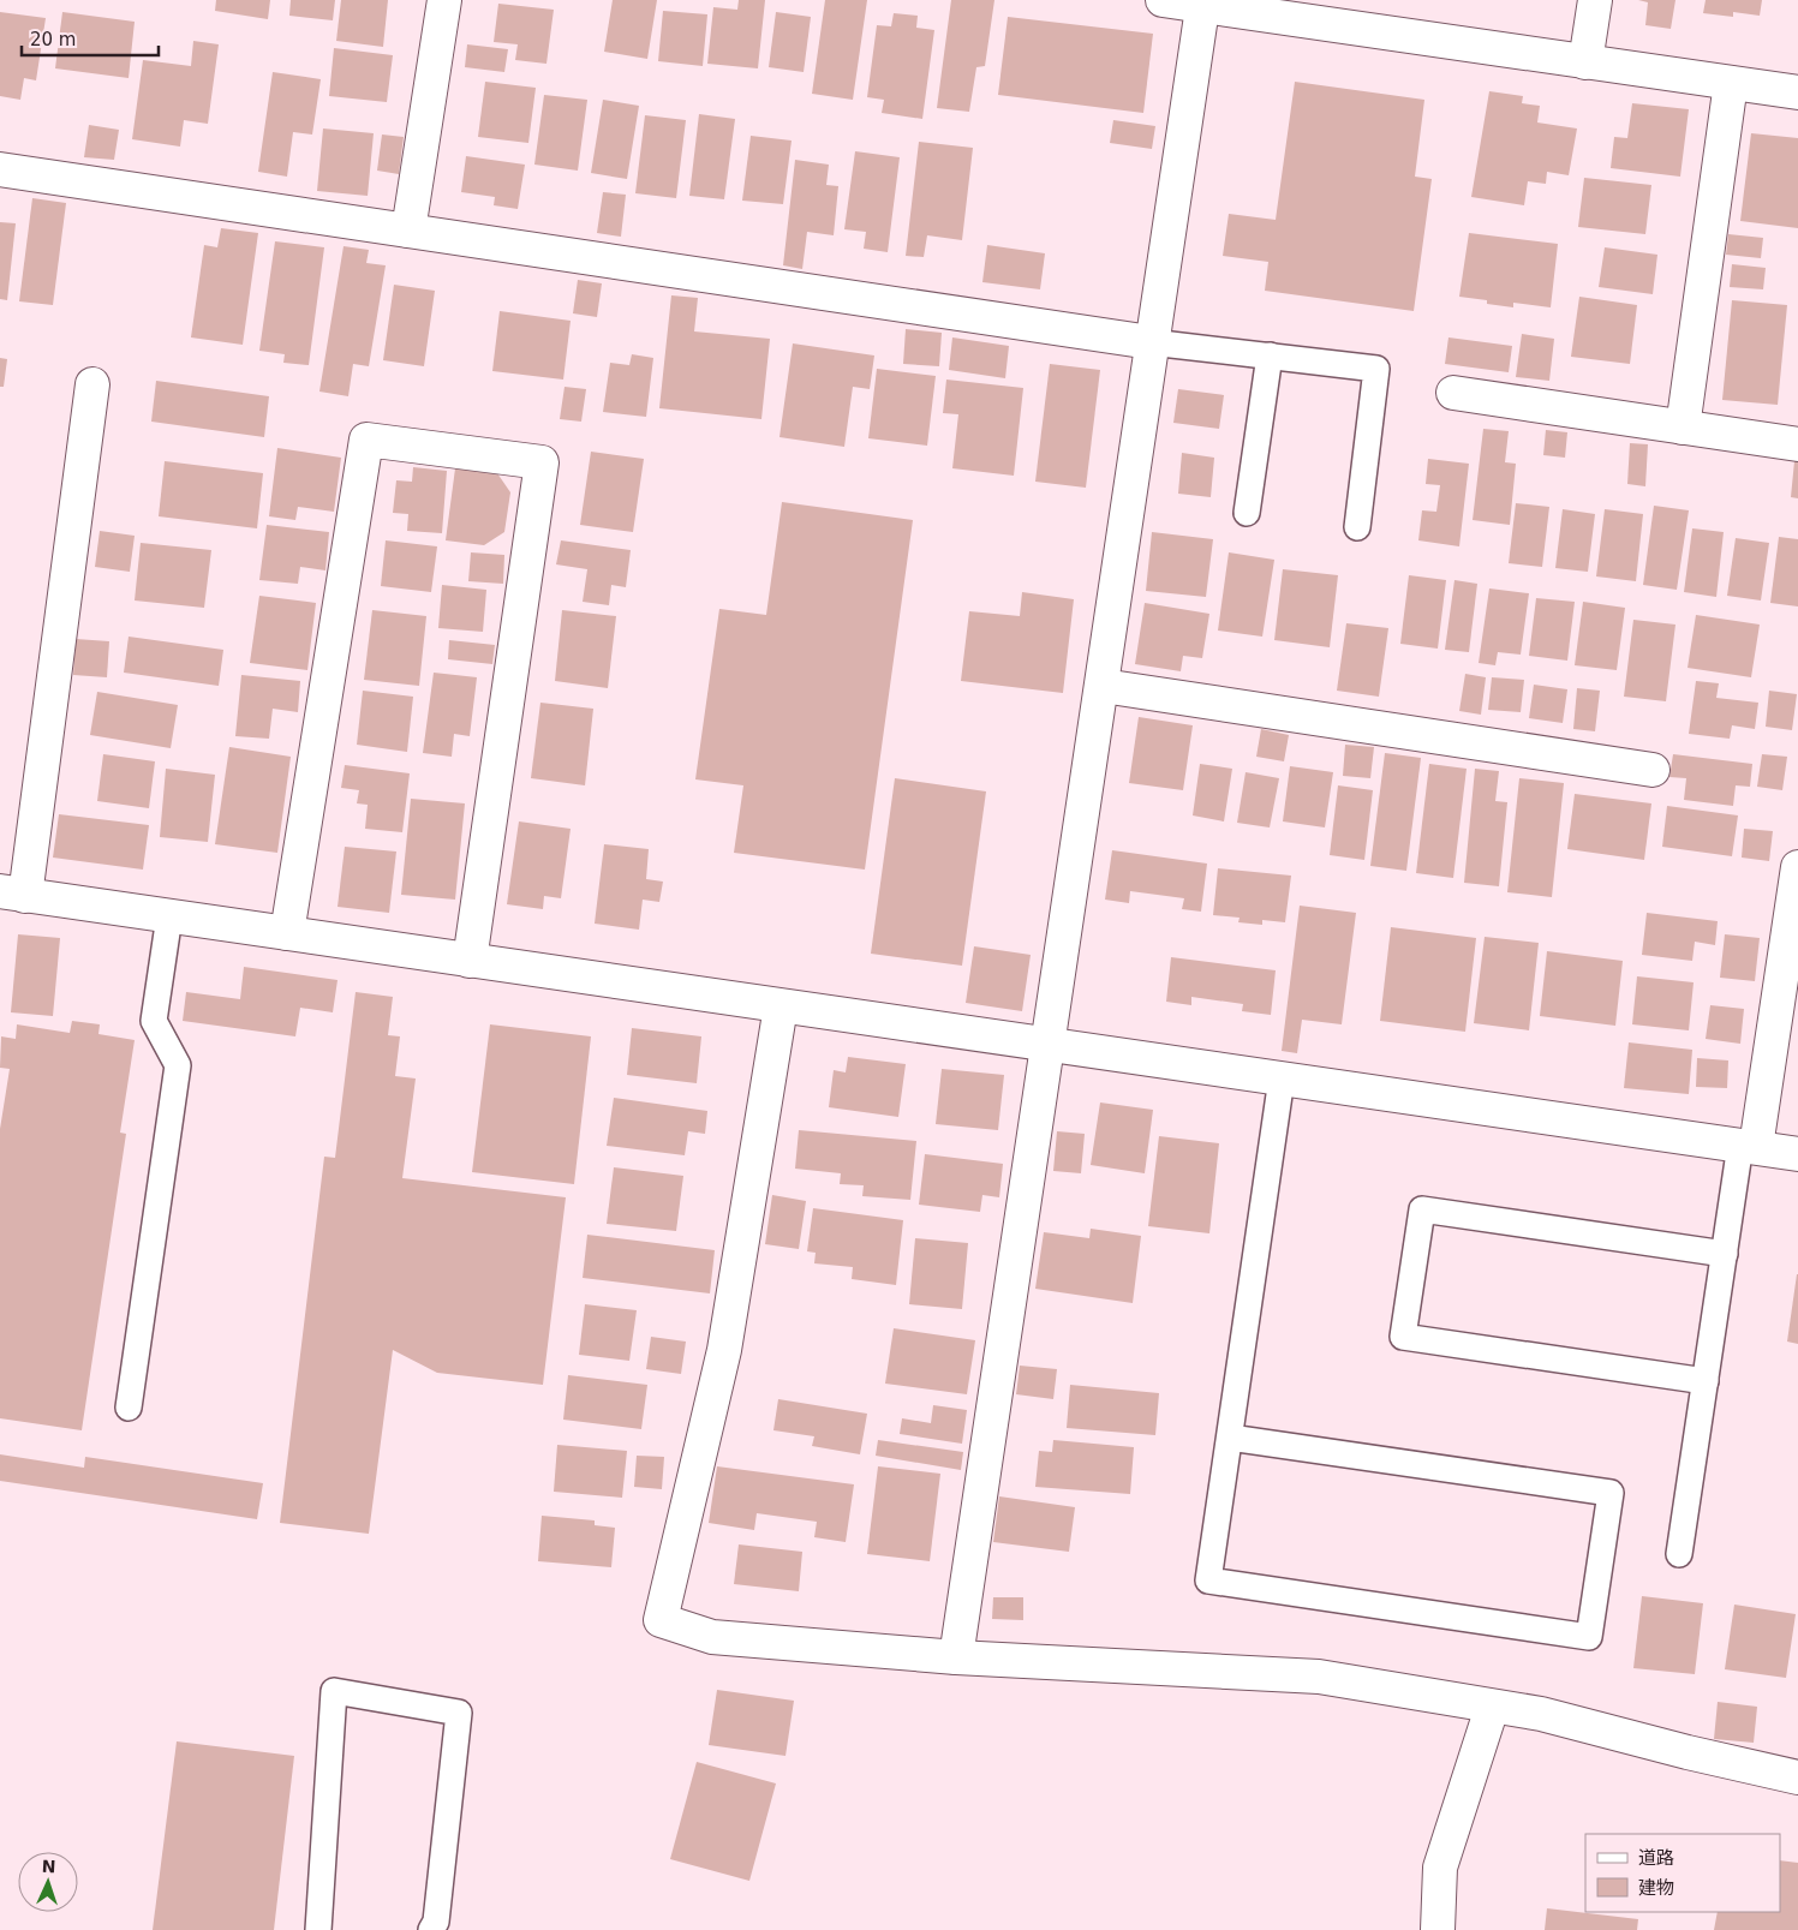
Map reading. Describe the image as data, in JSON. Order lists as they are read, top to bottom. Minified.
{"legend":["道路","建物"],"scale_bar":"20 m","north":"top"}
